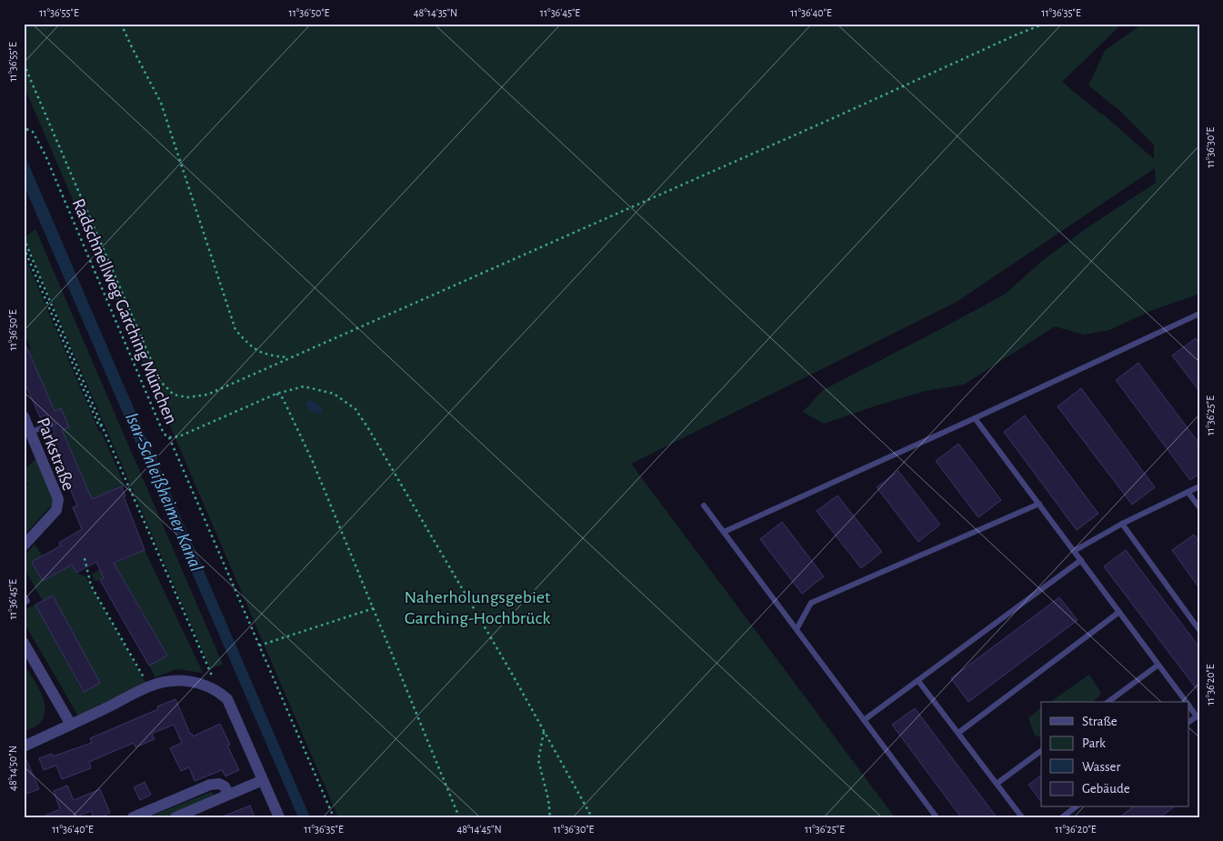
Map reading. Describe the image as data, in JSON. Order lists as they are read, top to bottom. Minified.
{"streets":{"street":["Parkstraße"],"path":["Radschnellweg Garching München"]},"water":["Isar-Schleißheimer Kanal"],"parks":["Naherholungsgebiet Garching-Hochbrück"],"legend":["Straße","Park","Wasser","Gebäude"],"coordinates":["11°36'55\"E","11°36'50\"E","48°14'35\"N","11°36'45\"E","11°36'40\"E","11°36'35\"E","11°36'30\"E","11°36'25\"E","11°36'20\"E","48°14'50\"N","48°14'45\"N"]}
